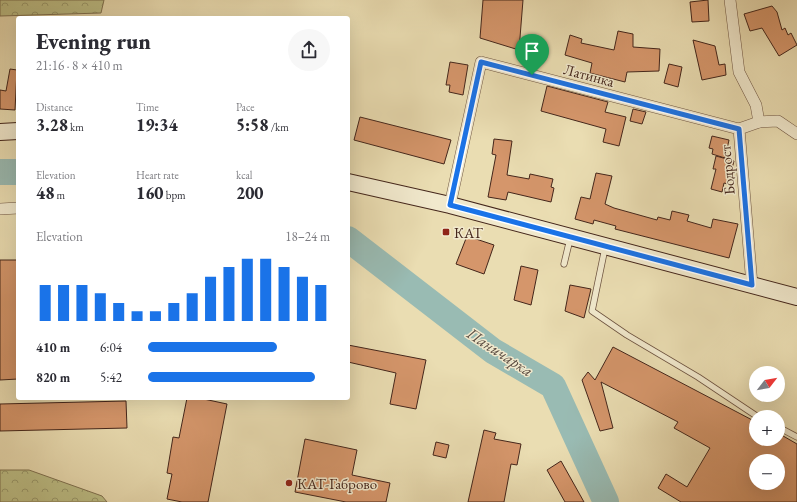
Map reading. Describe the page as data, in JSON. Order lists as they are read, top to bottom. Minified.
{"streets":{"street":["Латинка","Бодрост"]},"crossings":[["Латинка","Бодрост"]],"water":["Паничарка"],"places":{"transit":["КАТ"],"other":["КАТ-Габрово"]},"north":"top right","page":{"heading":["Evening run","21:16 · 8 × 410 m"],"stats":[["Distance","3.28 km"],["Time","19:34"],["Pace","5:58 /km"],["Elevation","48 m"],["Heart rate","160 bpm"],["kcal","200"]],"chart":["Elevation","18–24 m"],"list":[{"name":"410 m","note":"6:04"},{"name":"820 m","note":"5:42"}],"map_buttons":["+","−"]}}
